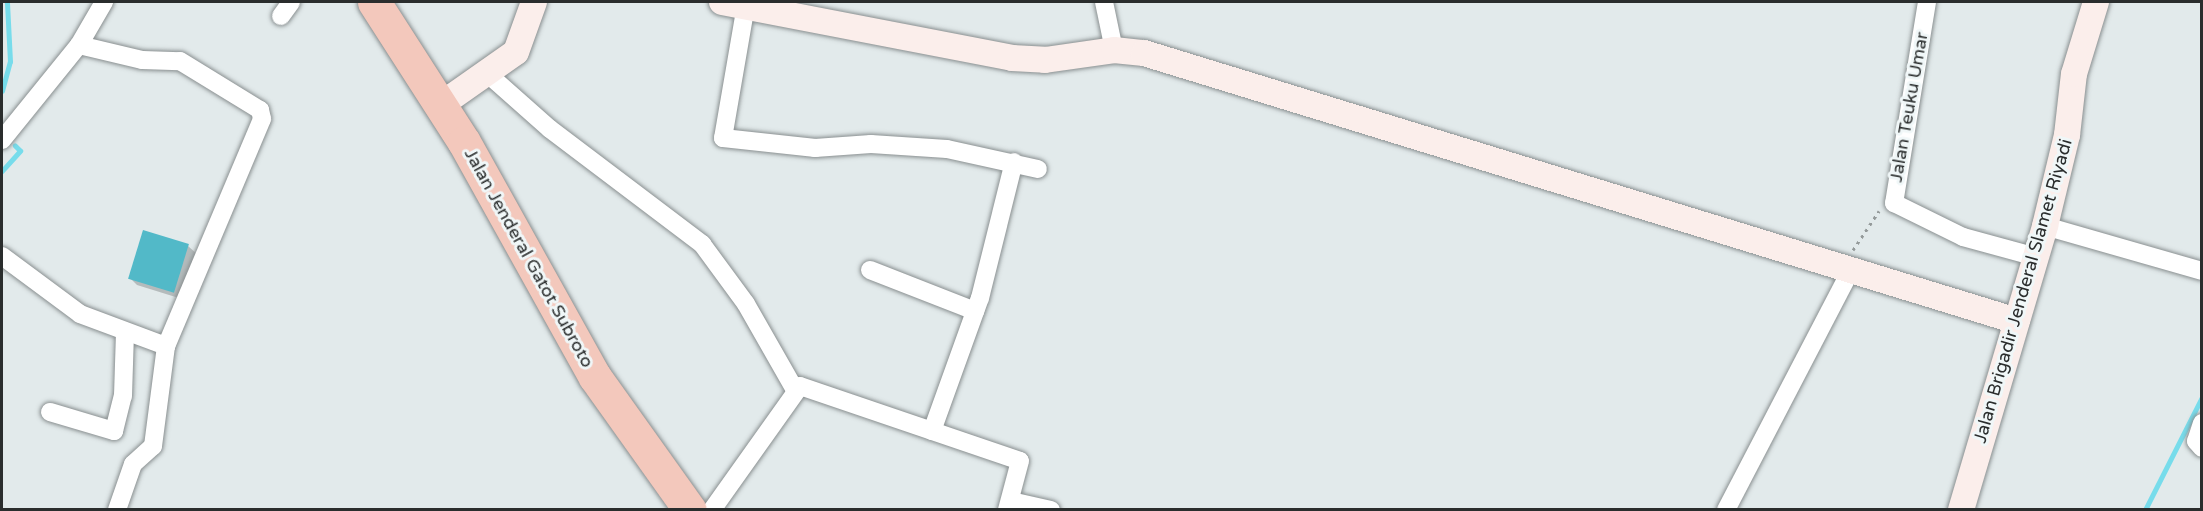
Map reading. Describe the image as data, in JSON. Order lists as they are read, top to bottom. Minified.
{"streets":{"highway":["Jalan Jenderal Gatot Subroto"],"street":["Jalan Teuku Umar","Jalan Brigadir Jenderal Slamet Riyadi"]},"crossings":[["Jalan Teuku Umar","Jalan Brigadir Jenderal Slamet Riyadi"]]}
